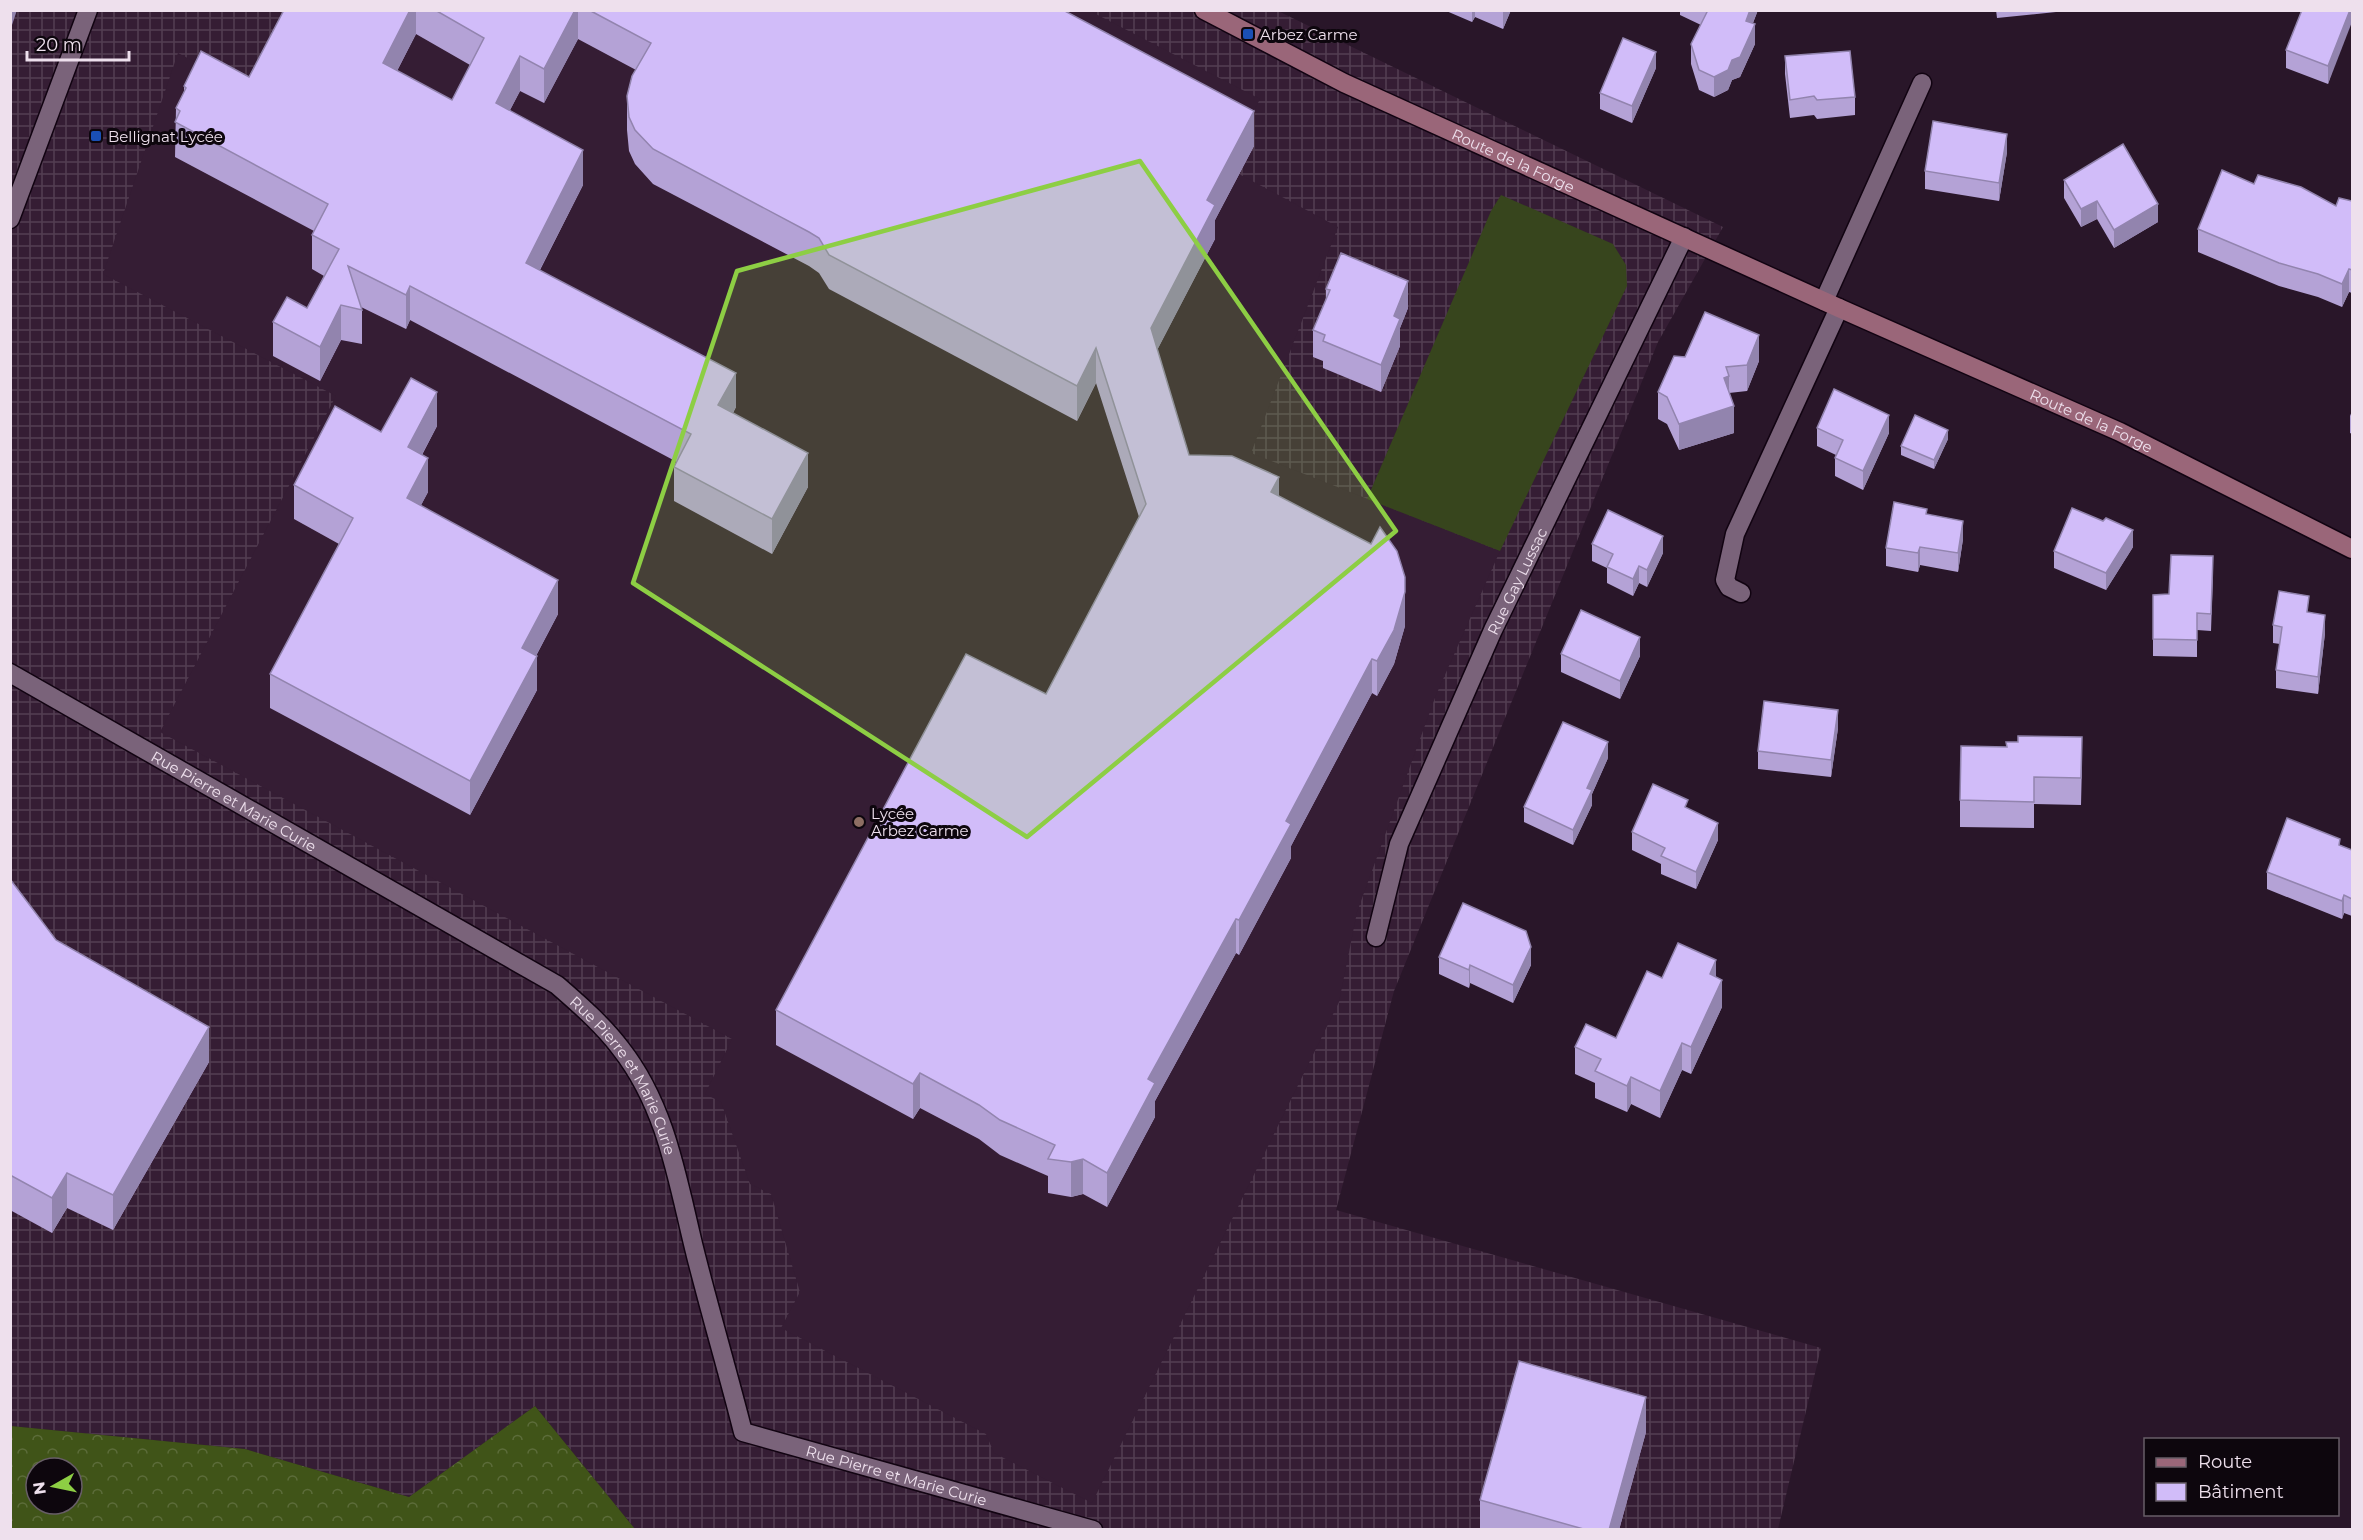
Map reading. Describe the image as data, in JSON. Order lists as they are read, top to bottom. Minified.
{"streets":{"main road":["Route de la Forge"],"street":["Rue Gay Lussac","Rue Pierre et Marie Curie"]},"crossings":[["Route de la Forge","Rue Gay Lussac"]],"places":{"transit":["Arbez Carme","Bellignat Lycée"],"other":["Lycée Arbez Carme"]},"legend":["Route","Bâtiment"],"scale_bar":"20 m","north":"left"}
